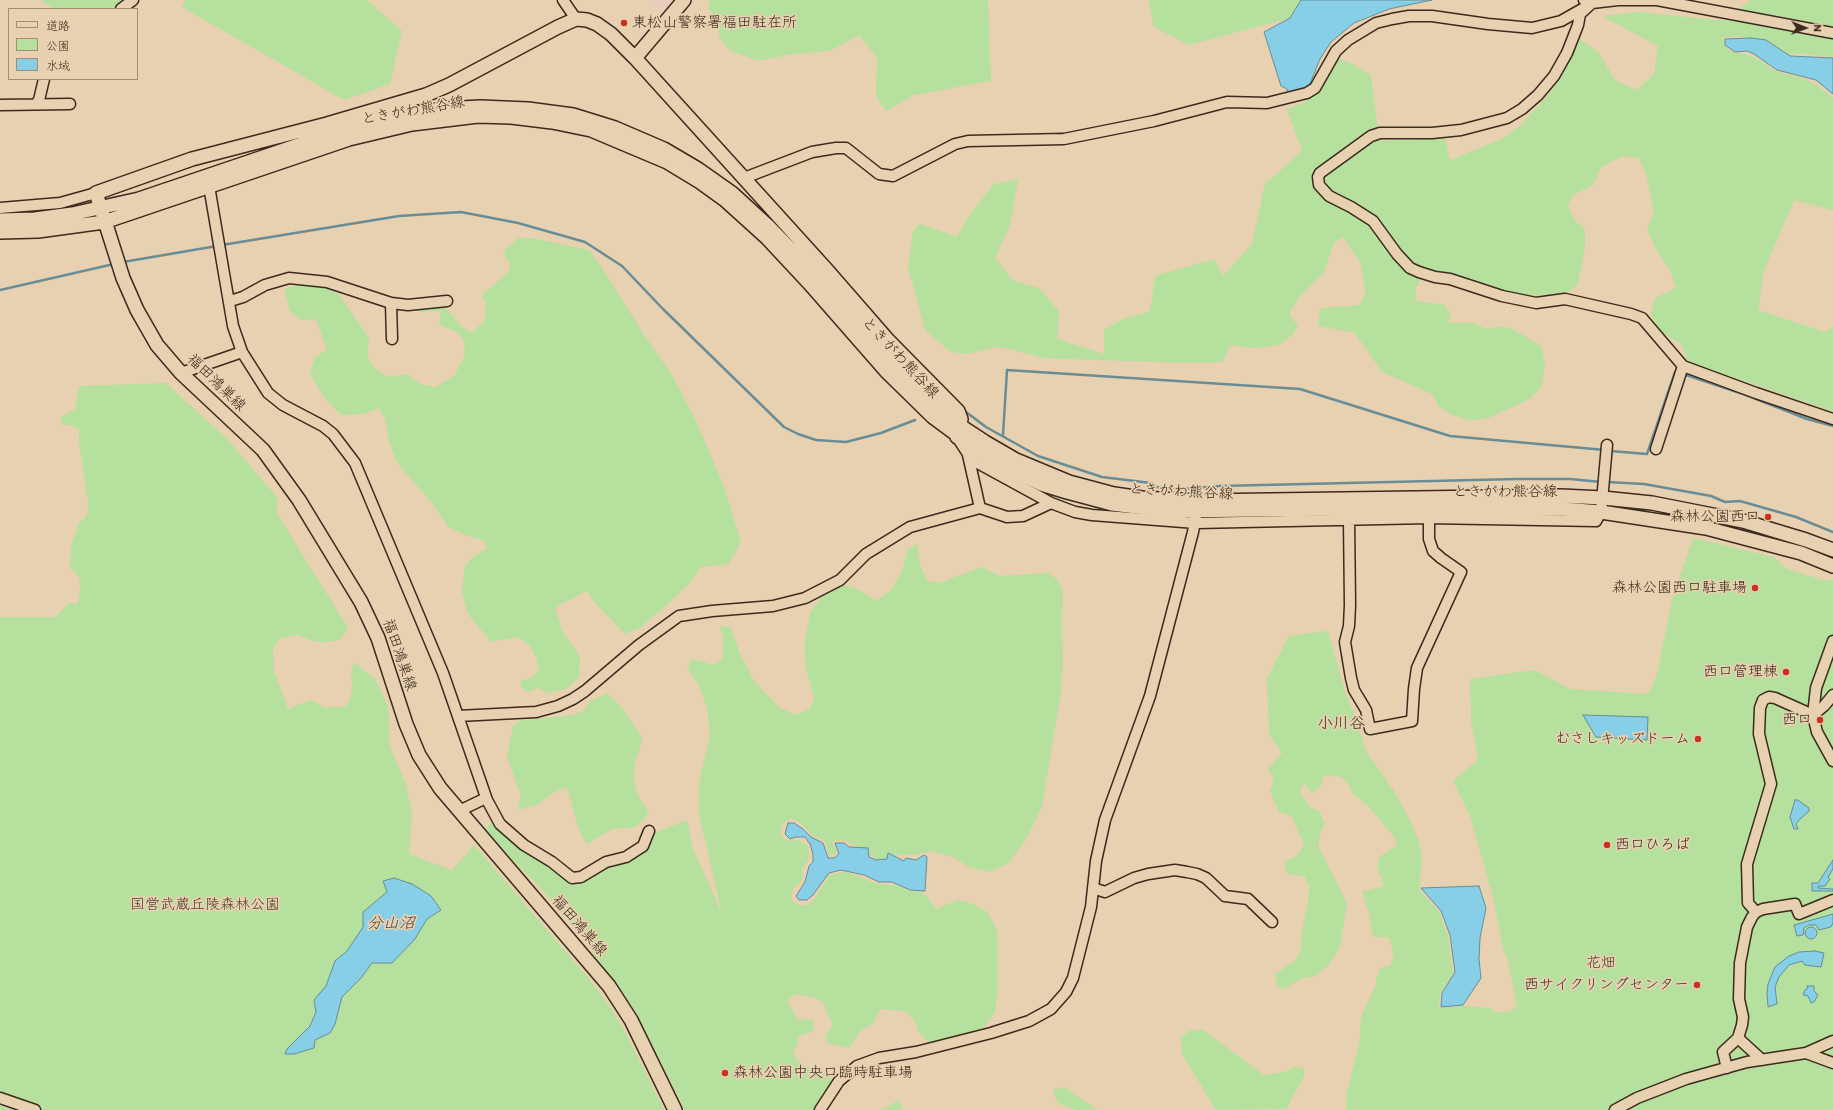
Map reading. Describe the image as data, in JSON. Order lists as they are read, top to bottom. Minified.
{"streets":{"main road":["ときがわ熊谷線","福田鴻巣線"]},"crossings":[["ときがわ熊谷線","福田鴻巣線"]],"districts":["小川谷"],"water":["分山沼"],"parks":["国営武蔵丘陵森林公園","花畑"],"places":["東松山警察署福田駐在所","森林公園西口","森林公園西口駐車場","西口管理棟","西口","むさしキッズドーム","西口ひろば","西サイクリングセンター","森林公園中央口臨時駐車場"],"legend":["道路","公園","水域"],"north":"right"}
